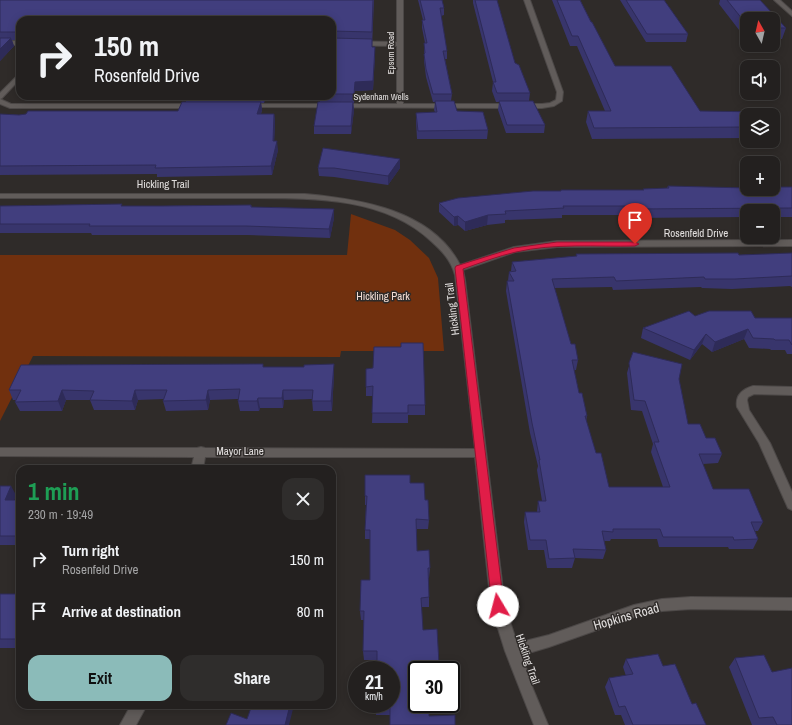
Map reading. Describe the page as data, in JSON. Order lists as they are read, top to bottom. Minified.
{"streets":{"street":["Epsom Road","Sydenham Wells","Hickling Trail","Rosenfeld Drive","Mayor Lane","Hopkins Road"]},"crossings":[["Epsom Road","Sydenham Wells"],["Hickling Trail","Rosenfeld Drive"],["Hickling Trail","Mayor Lane"],["Hickling Trail","Hopkins Road"]],"parks":["Hickling Park"],"north":"top","page":{"map_buttons":["+","−"],"turn":["150 m","Rosenfeld Drive"],"heading":["1 min","230 m · 19:49"],"list":[{"name":"Turn right","note":"Rosenfeld Drive","value":"150 m"},{"name":"Arrive at destination","value":"80 m"}],"buttons":["Exit","Share"],"speed":"21 km/h","limit":"30"}}
